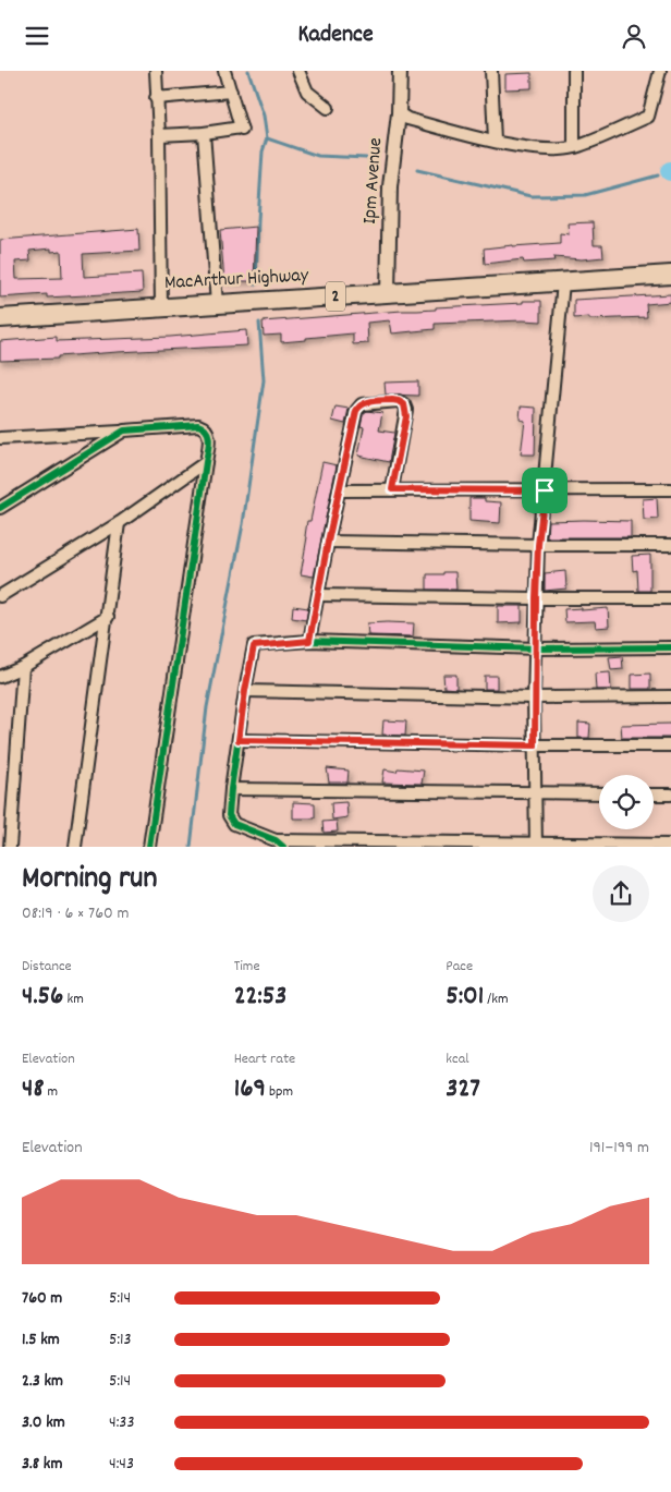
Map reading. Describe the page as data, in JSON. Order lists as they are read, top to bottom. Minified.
{"streets":{"highway":["MacArthur Highway","2"],"street":["Ipm Avenue"]},"crossings":[["Ipm Avenue","MacArthur Highway"]],"page":{"header":"Kadence","heading":["Morning run","08:19 · 6 × 760 m"],"stats":[["Distance","4.56 km"],["Time","22:53"],["Pace","5:01 /km"],["Elevation","48 m"],["Heart rate","169 bpm"],["kcal","327"]],"chart":["Elevation","191–199 m"],"list":[{"name":"760 m","note":"5:14"},{"name":"1.5 km","note":"5:13"},{"name":"2.3 km","note":"5:14"},{"name":"3.0 km","note":"4:33"},{"name":"3.8 km","note":"4:43"}]}}
